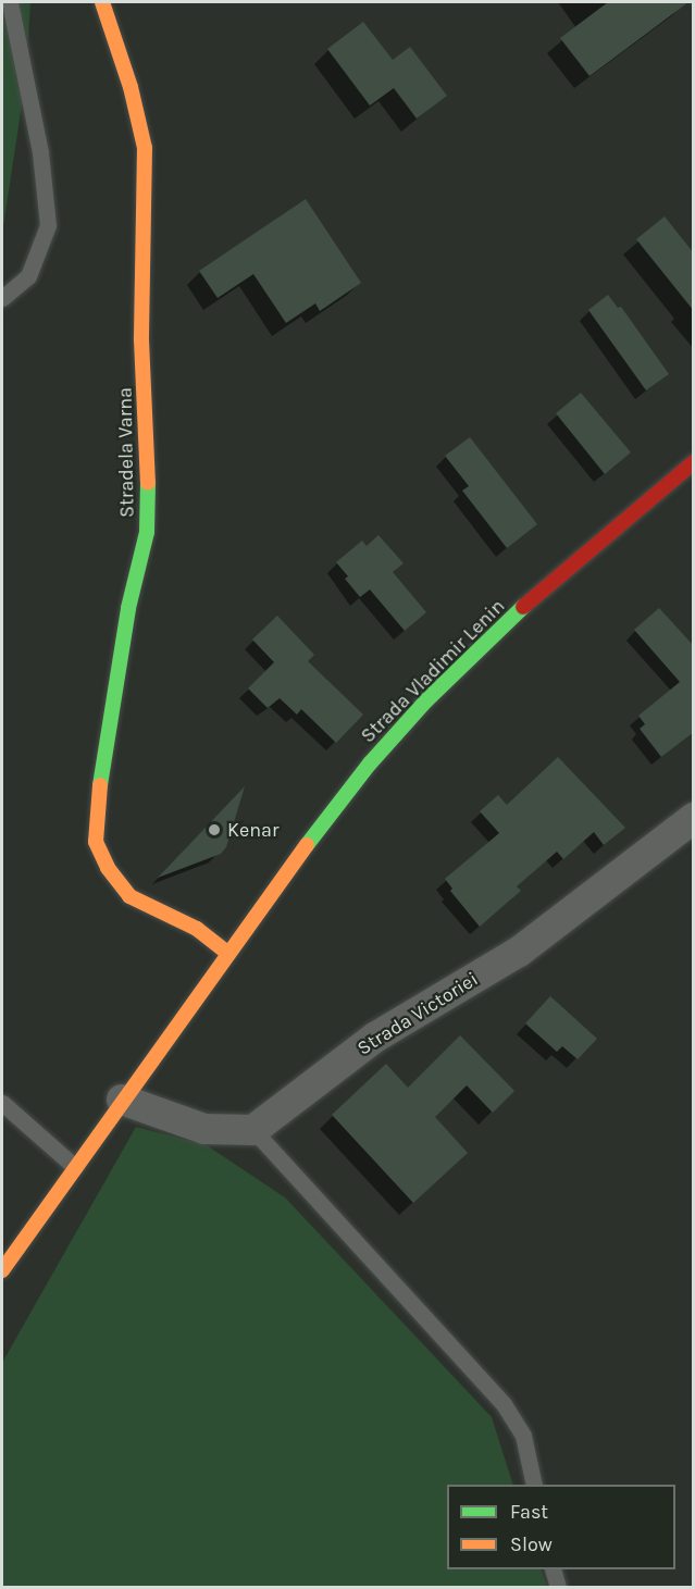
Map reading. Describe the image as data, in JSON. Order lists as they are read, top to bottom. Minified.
{"streets":{"main road":["Stradela Varna","Strada Vladimir Lenin"],"street":["Strada Victoriei"]},"crossings":[["Stradela Varna","Strada Vladimir Lenin"]],"places":["Kenar"],"legend":["Fast","Slow"]}
